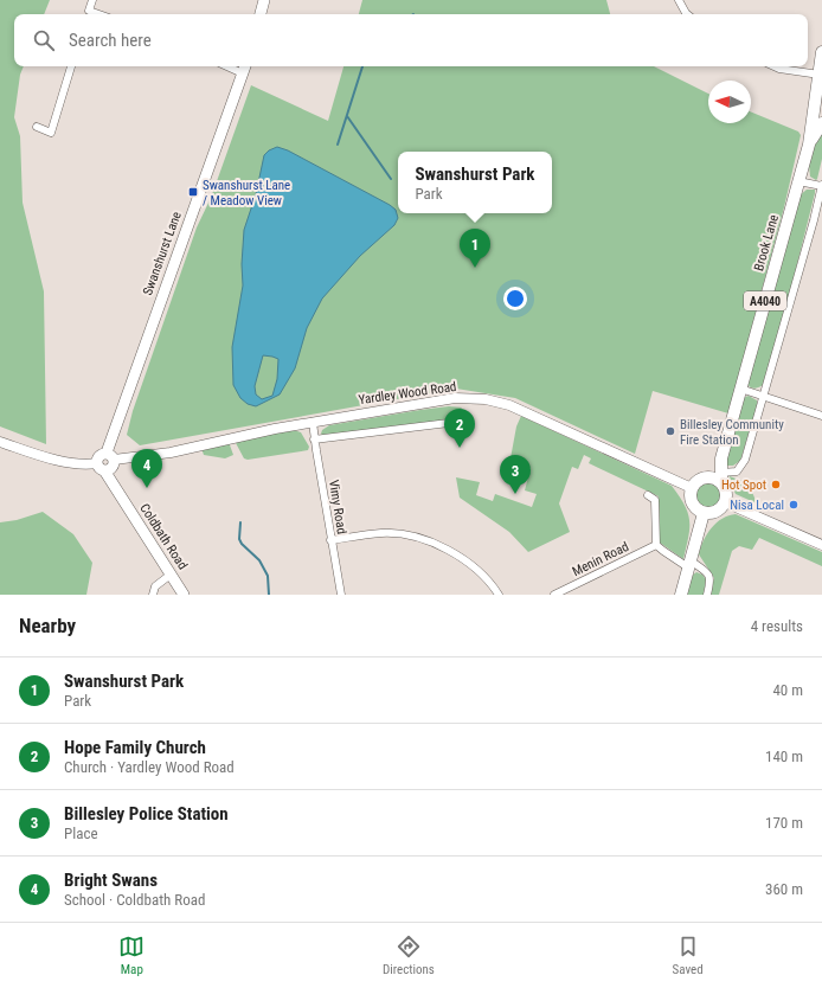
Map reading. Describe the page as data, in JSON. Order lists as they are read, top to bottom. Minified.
{"streets":{"main road":["Brook Lane","Swanshurst Lane","A4040","Coldbath Road"],"street":["Yardley Wood Road","Vimy Road","Menin Road"]},"crossings":[["Brook Lane","Yardley Wood Road"],["Swanshurst Lane","Yardley Wood Road"],["Yardley Wood Road","Vimy Road"]],"places":{"transit":["Swanshurst Lane / Meadow View"],"other":["Billesley Community Fire Station","Hot Spot","Nisa Local"]},"north":"left","page":{"search":"Search here","popup":["Swanshurst Park","Park"],"pins":["1","2","4","3"],"heading":["Nearby","4 results"],"list":[{"mark":"1","name":"Swanshurst Park","note":"Park","value":"40 m"},{"mark":"2","name":"Hope Family Church","note":"Church · Yardley Wood Road","value":"140 m"},{"mark":"3","name":"Billesley Police Station","note":"Place","value":"170 m"},{"mark":"4","name":"Bright Swans","note":"School · Coldbath Road","value":"360 m"}],"nav":["Map","Directions","Saved"]}}
